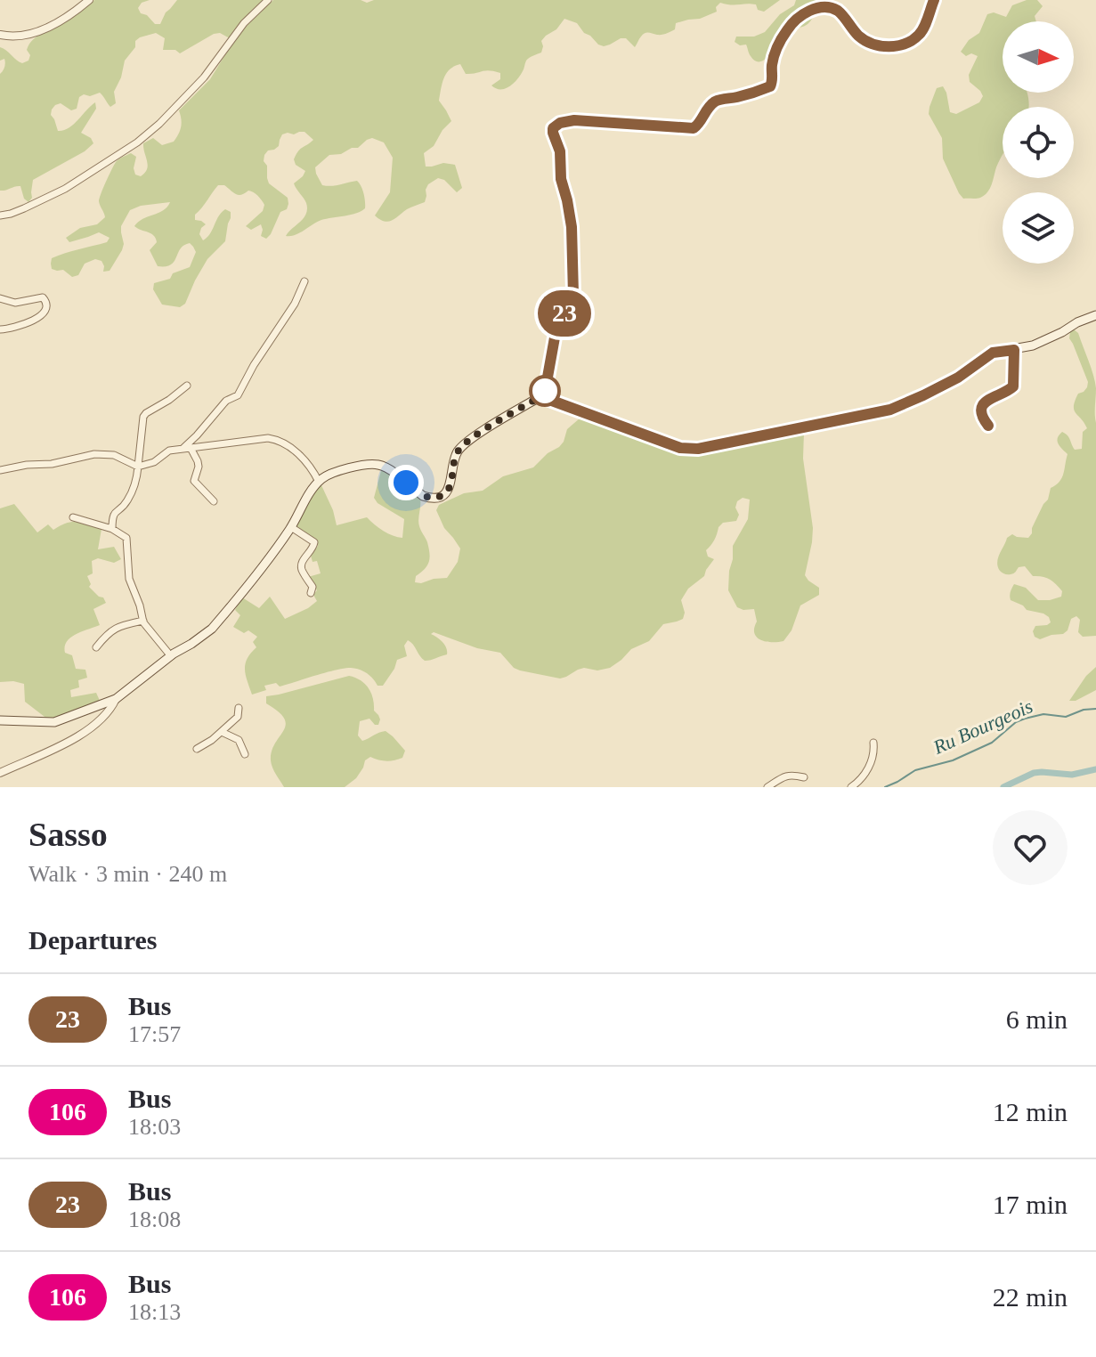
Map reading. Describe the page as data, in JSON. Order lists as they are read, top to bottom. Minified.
{"water":["Ru Bourgeois"],"lines":["bus line 23"],"north":"right","page":{"on_map":"23","heading":[["Sasso","Walk · 3 min · 240 m"],"Departures"],"list":[{"mark":"23","name":"Bus","note":"17:57","value":"6 min"},{"mark":"106","name":"Bus","note":"18:03","value":"12 min"},{"mark":"23","name":"Bus","note":"18:08","value":"17 min"},{"mark":"106","name":"Bus","note":"18:13","value":"22 min"}]}}
